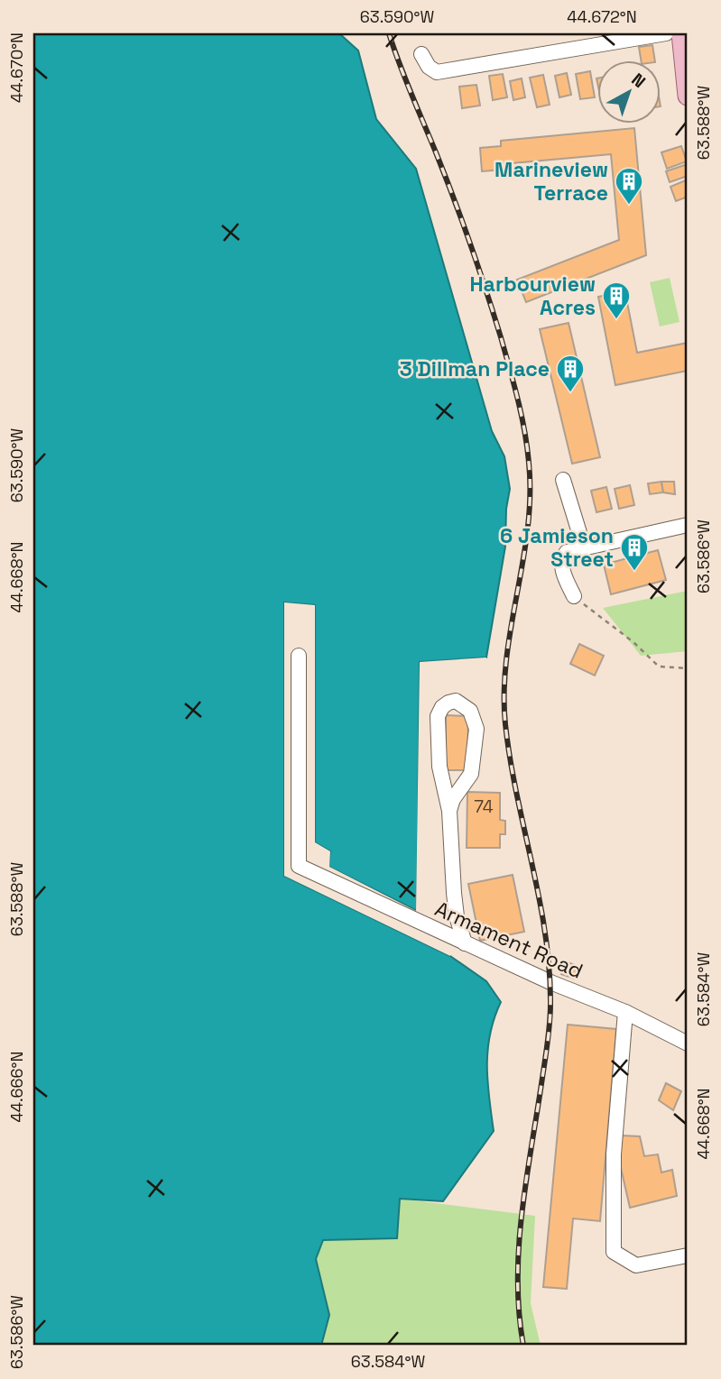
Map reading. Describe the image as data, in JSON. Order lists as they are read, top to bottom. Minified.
{"streets":{"street":["Armament Road"]},"places":{"building":["Marineview Terrace","Harbourview Acres","3 Dillman Place","6 Jamieson Street"]},"house_numbers":["74"],"north":"top right","coordinates":["63.590°W","44.672°N","44.670°N","63.588°W","63.586°W","44.668°N","63.584°W","44.666°N"]}
